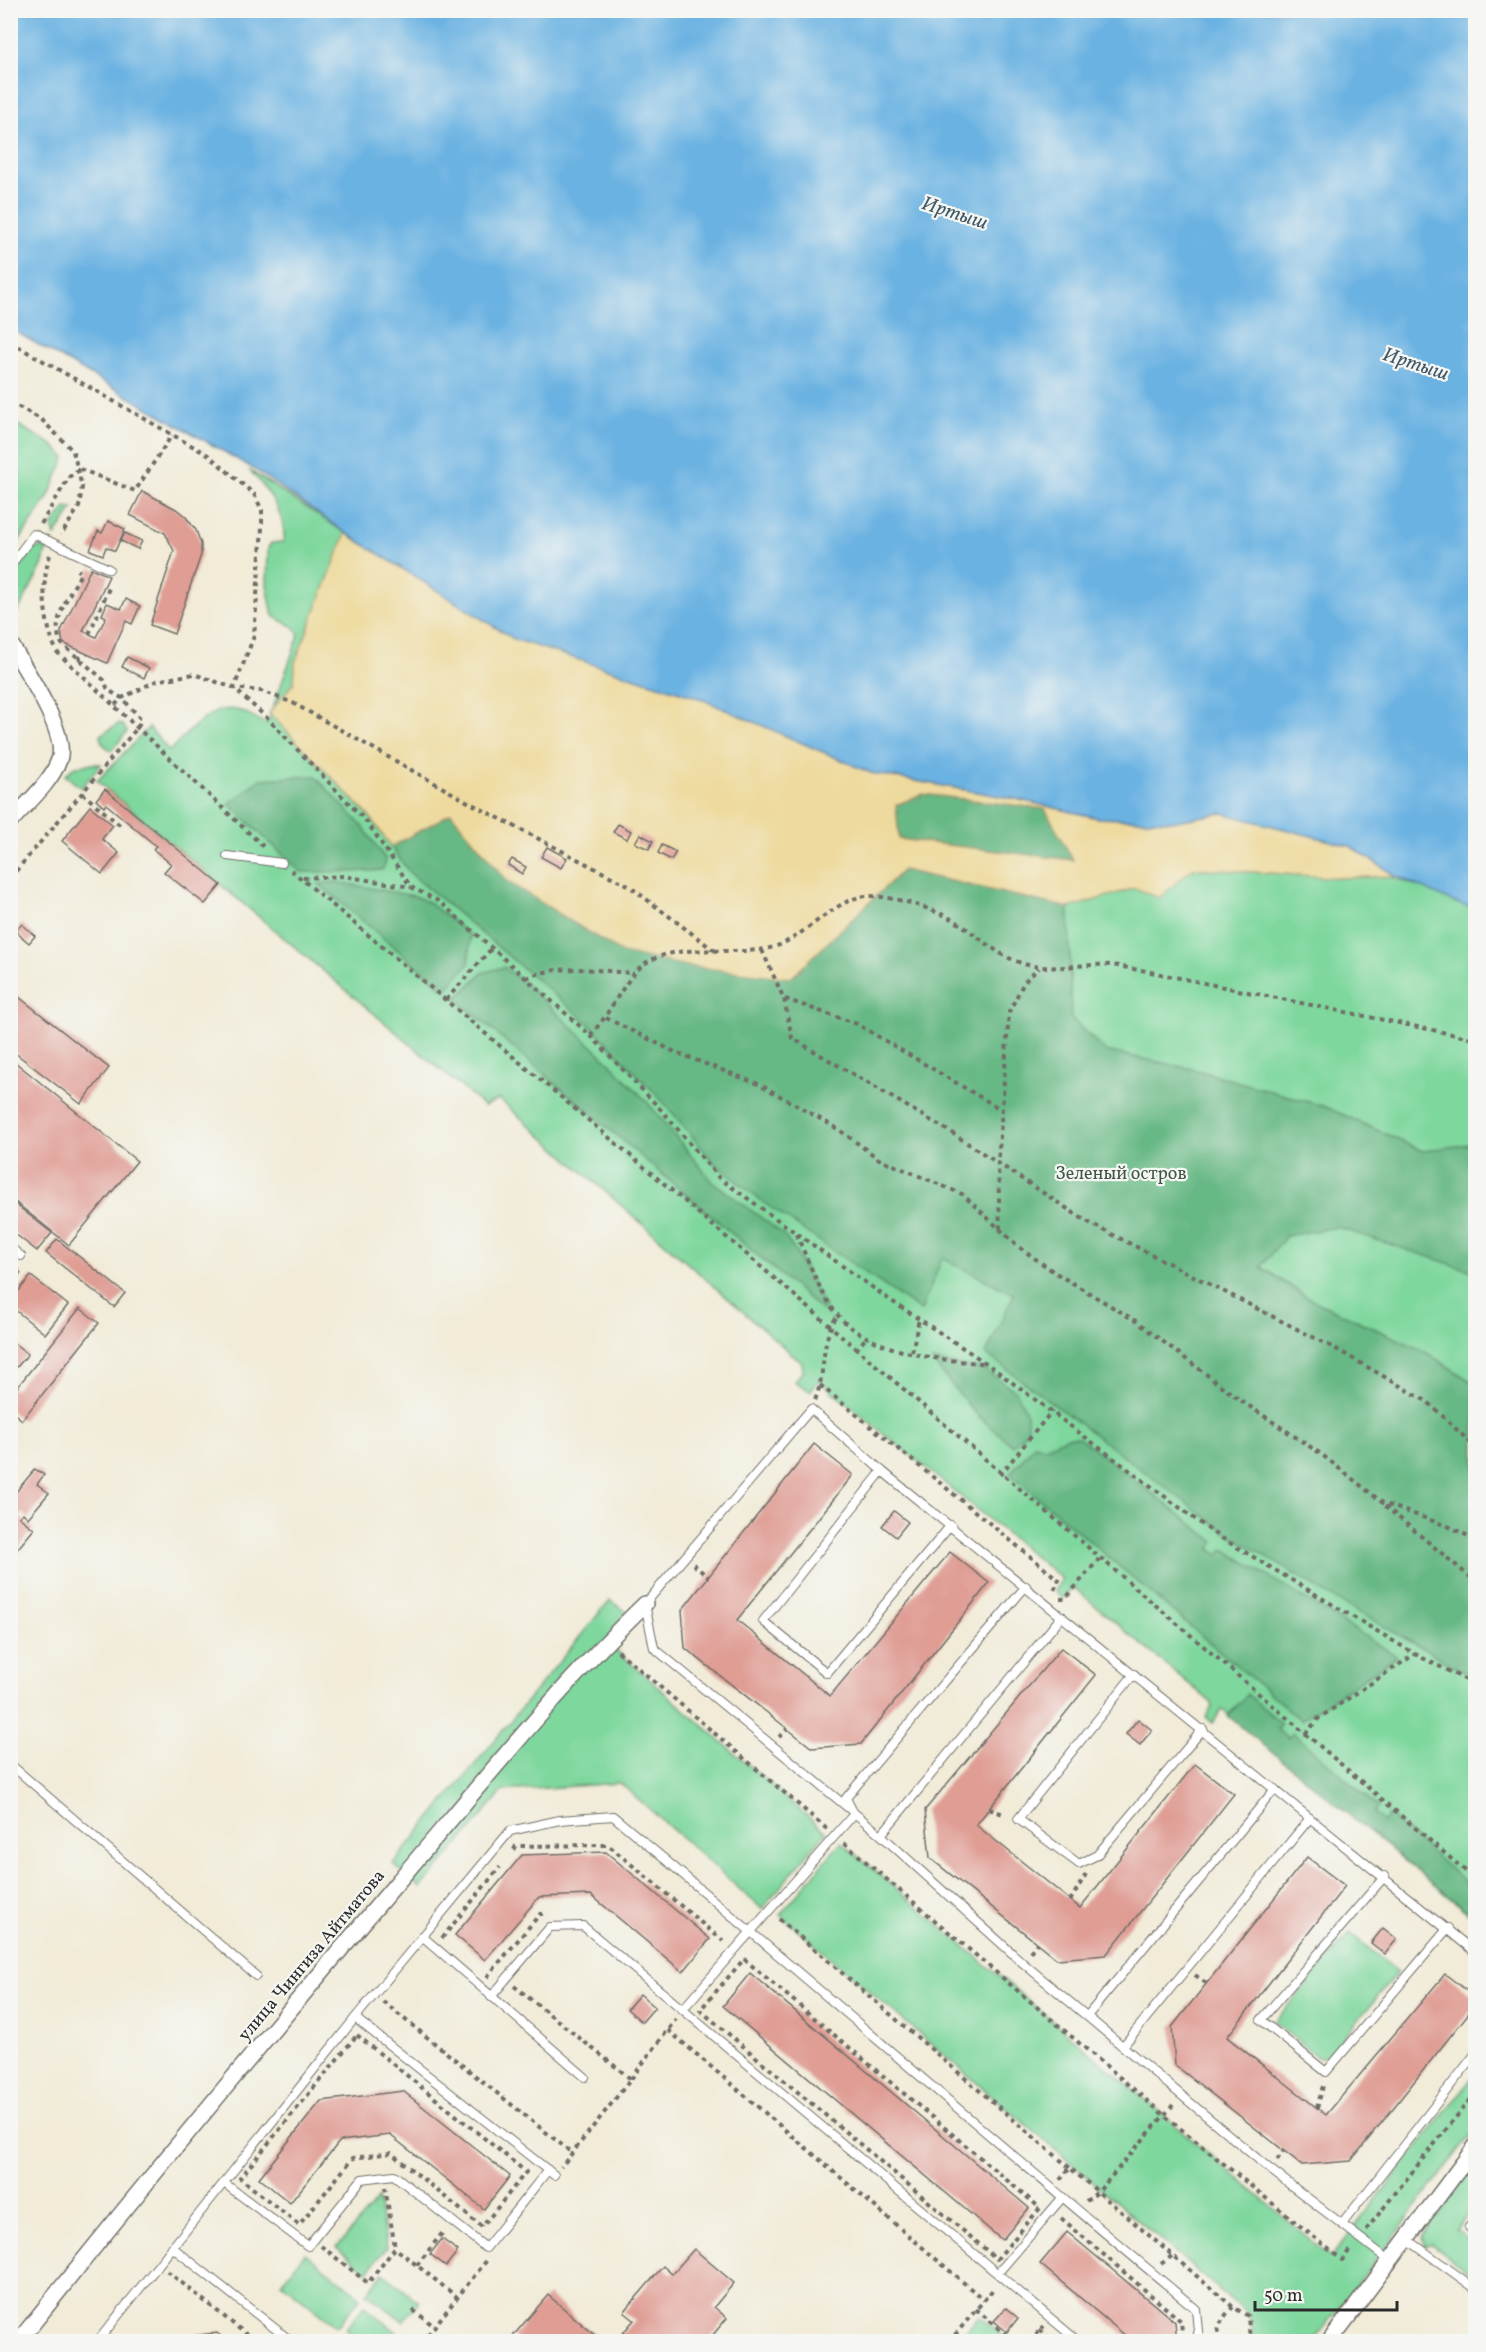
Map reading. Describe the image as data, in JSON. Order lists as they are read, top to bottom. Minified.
{"streets":{"street":["улица Чингиза Айтматова"]},"water":["Иртыш"],"parks":["Зеленый остров"],"scale_bar":"50 m"}
